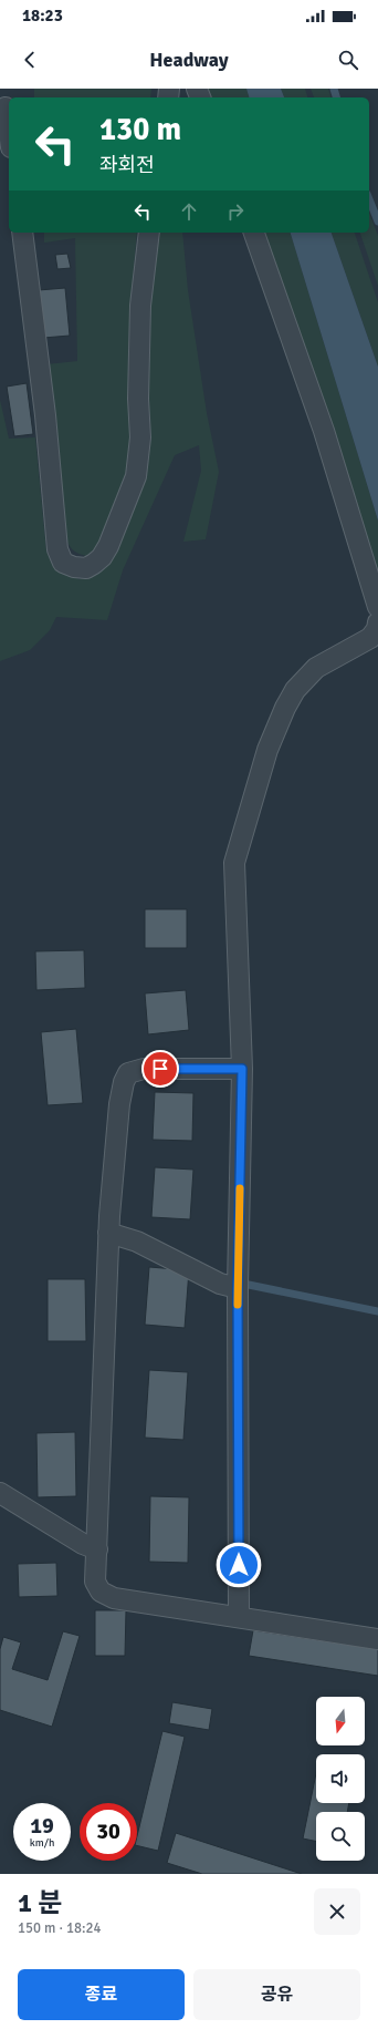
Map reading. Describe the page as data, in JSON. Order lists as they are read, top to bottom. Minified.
{"north":"bottom","page":{"status":"18:23","header":"Headway","turn":["130 m","좌회전"],"speed":"19 km/h","limit":"30","heading":["1 분","150 m · 18:24"],"buttons":["종료","공유"]}}
